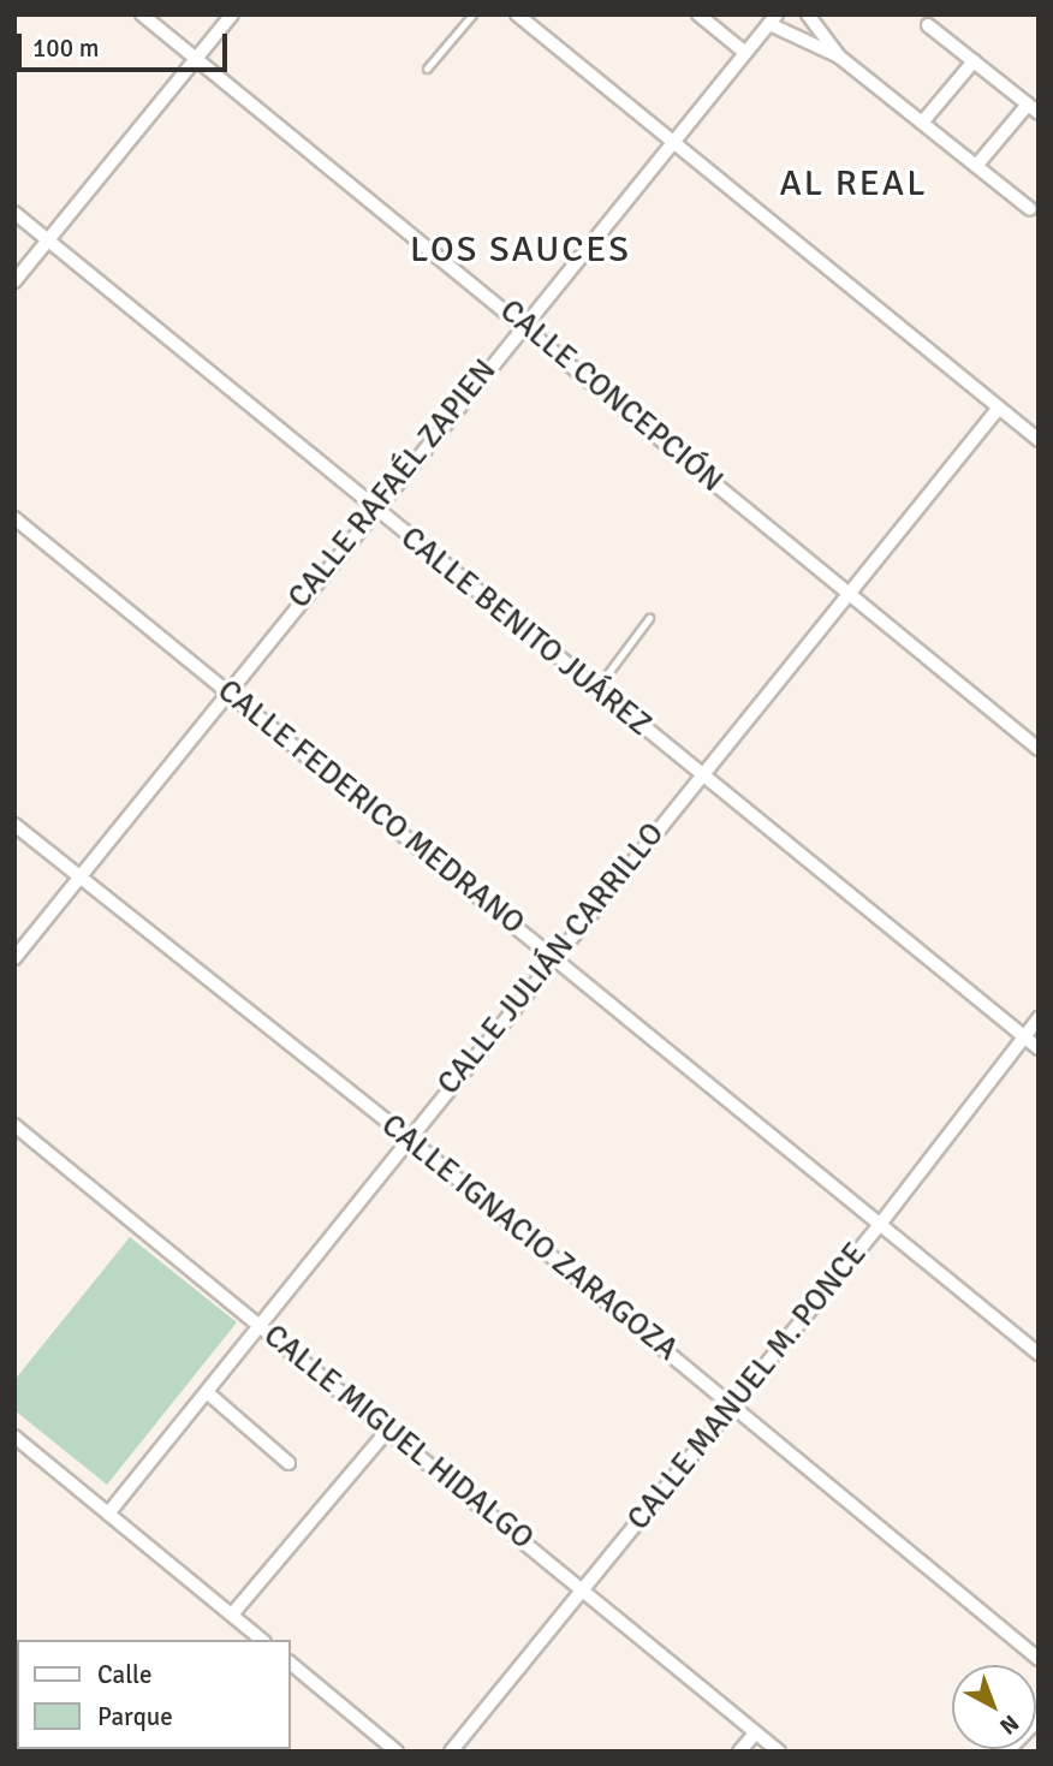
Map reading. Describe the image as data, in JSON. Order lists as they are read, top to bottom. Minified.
{"streets":{"street":["CALLE CONCEPCIÓN","CALLE RAFAÉL ZAPIEN","CALLE BENITO JUÁREZ","CALLE FEDERICO MEDRANO","CALLE JULIÁN CARRILLO","CALLE IGNACIO ZARAGOZA","CALLE MANUEL M. PONCE","CALLE MIGUEL HIDALGO"]},"crossings":[["CALLE CONCEPCIÓN","CALLE RAFAÉL ZAPIEN"],["CALLE CONCEPCIÓN","CALLE JULIÁN CARRILLO"],["CALLE RAFAÉL ZAPIEN","CALLE BENITO JUÁREZ"],["CALLE RAFAÉL ZAPIEN","CALLE FEDERICO MEDRANO"],["CALLE RAFAÉL ZAPIEN","CALLE IGNACIO ZARAGOZA"],["CALLE BENITO JUÁREZ","CALLE JULIÁN CARRILLO"],["CALLE BENITO JUÁREZ","CALLE MANUEL M. PONCE"],["CALLE FEDERICO MEDRANO","CALLE JULIÁN CARRILLO"],["CALLE FEDERICO MEDRANO","CALLE MANUEL M. PONCE"],["CALLE JULIÁN CARRILLO","CALLE IGNACIO ZARAGOZA"],["CALLE JULIÁN CARRILLO","CALLE MIGUEL HIDALGO"],["CALLE IGNACIO ZARAGOZA","CALLE MANUEL M. PONCE"],["CALLE MANUEL M. PONCE","CALLE MIGUEL HIDALGO"]],"districts":["AL REAL","LOS SAUCES"],"legend":["Calle","Parque"],"scale_bar":"100 m","north":"bottom right"}
